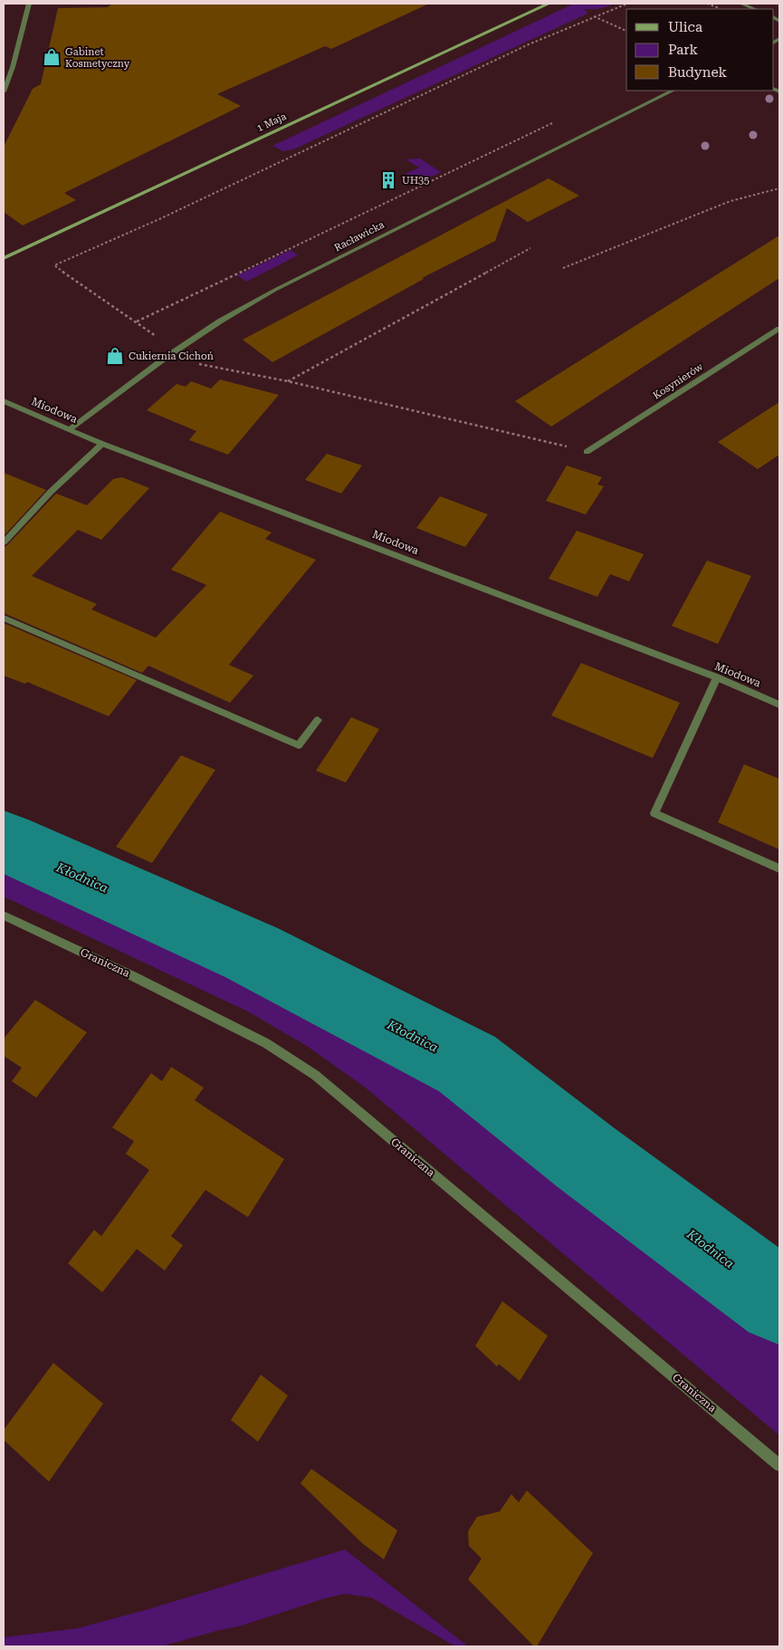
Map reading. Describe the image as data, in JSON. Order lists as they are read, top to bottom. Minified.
{"streets":{"main road":["1 Maja"],"street":["Racławicka","Kosynierów","Miodowa","Graniczna"]},"crossings":[["Racławicka","Miodowa"]],"water":["Kłodnica"],"places":{"shop":["Gabinet Kosmetyczny","Cukiernia Cichoń"],"building":["UH35"]},"legend":["Ulica","Park","Budynek"]}
